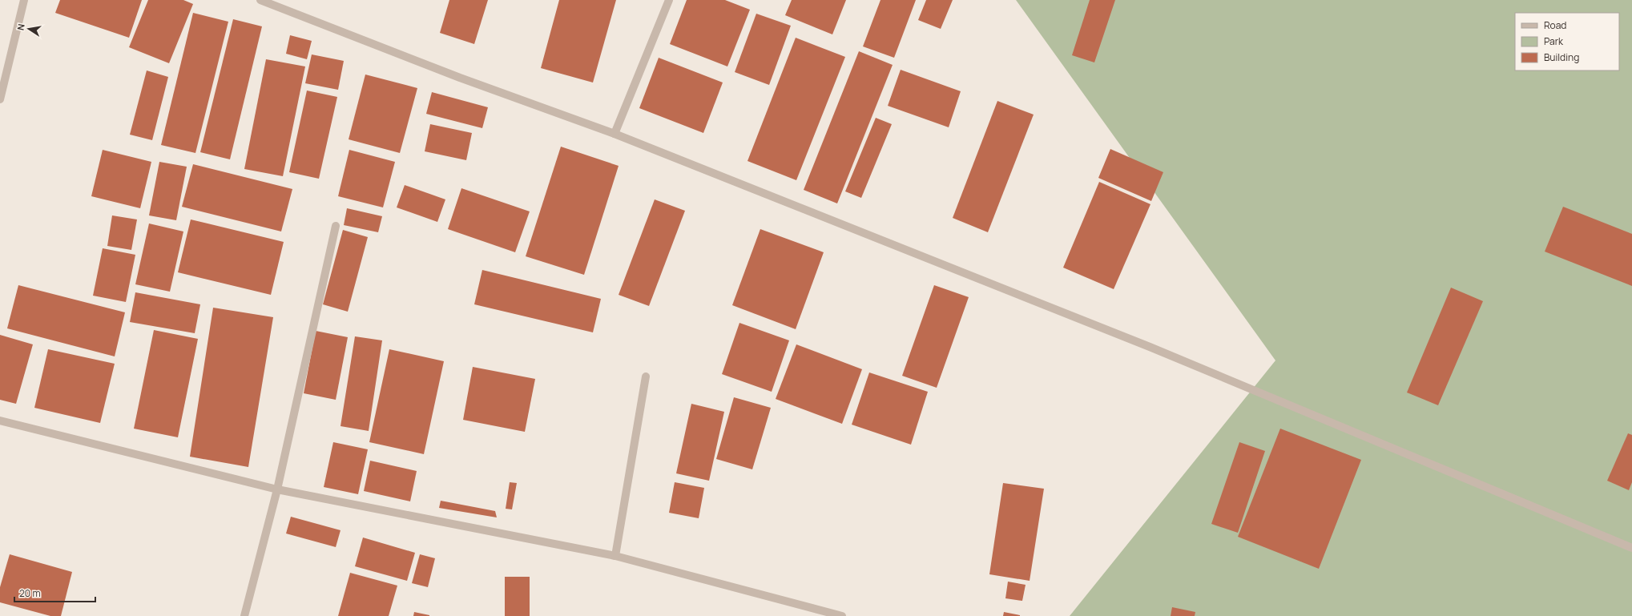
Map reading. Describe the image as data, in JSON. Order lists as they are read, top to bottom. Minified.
{"legend":["Road","Park","Building"],"scale_bar":"20 m","north":"left"}
